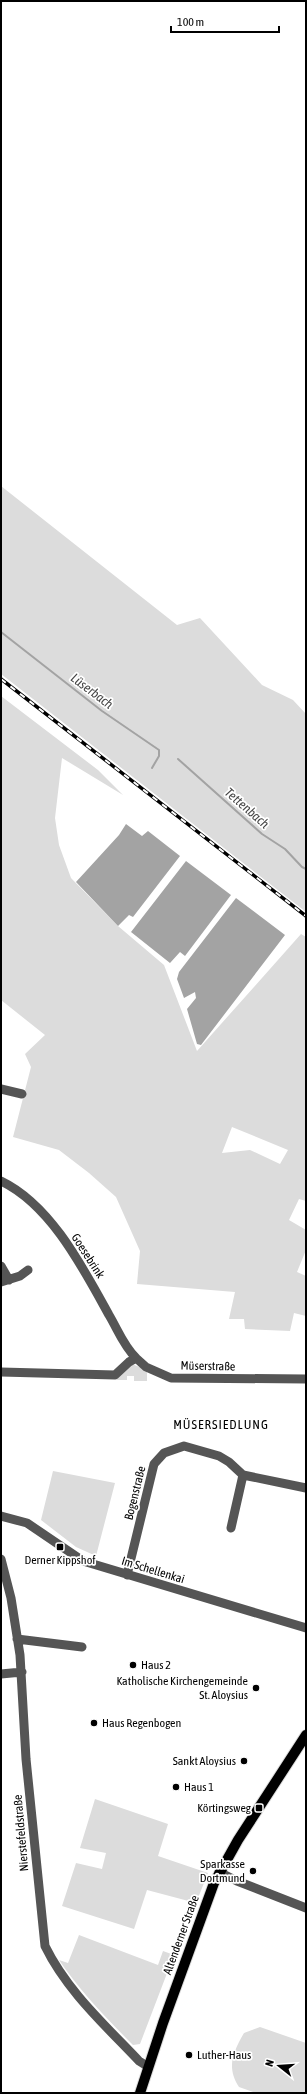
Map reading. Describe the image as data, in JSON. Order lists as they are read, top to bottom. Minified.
{"streets":{"main road":["Altenderner Straße"],"street":["Goesebrink","Müserstraße","Bogenstraße","Im Schellenkai","Nierstefeldstraße"]},"crossings":[["Goesebrink","Müserstraße"],["Bogenstraße","Im Schellenkai"],["Nierstefeldstraße","Altenderner Straße"]],"districts":["MÜSERSIEDLUNG"],"water":["Lüserbach","Tettenbach"],"places":{"transit":["Derner Kippshof","Körtingsweg"],"other":["Haus 2","Katholische Kirchengemeinde St. Aloysius","Haus Regenbogen","Sankt Aloysius","Haus 1","Sparkasse Dortmund","Luther-Haus"]},"scale_bar":"100 m","north":"left"}
